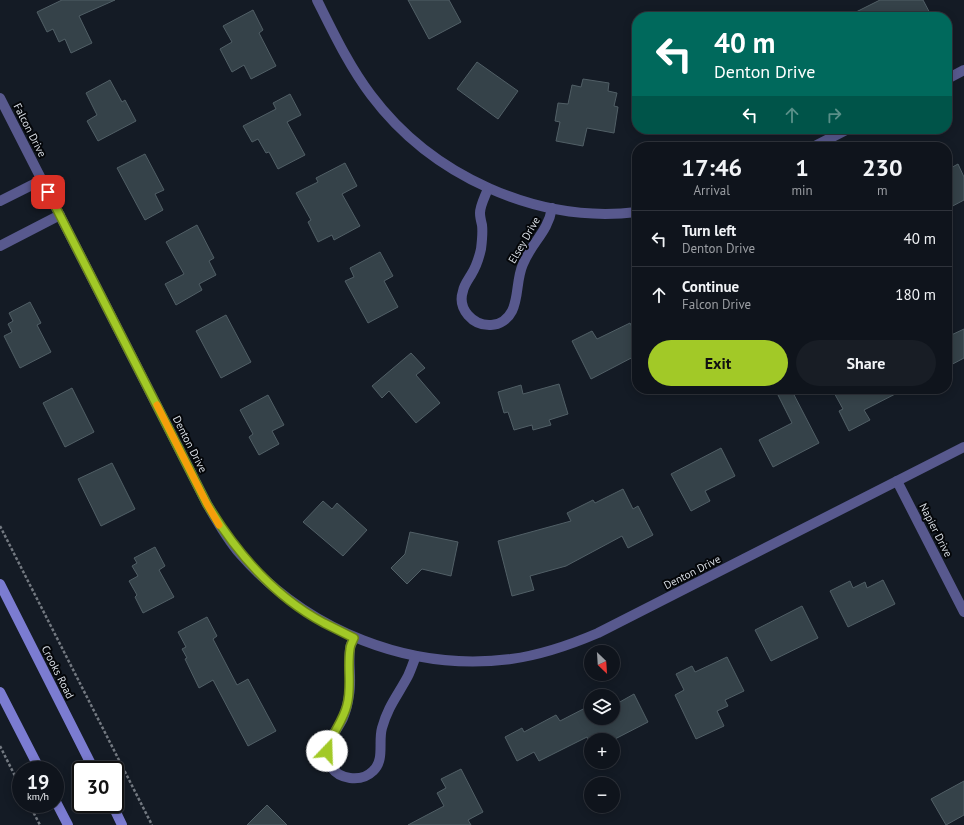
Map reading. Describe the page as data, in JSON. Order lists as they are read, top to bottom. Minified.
{"streets":{"main road":["Crooks Road"],"street":["Falcon Drive","Elsey Drive","Denton Drive","Napier Drive"]},"crossings":[["Falcon Drive","Denton Drive"],["Denton Drive","Napier Drive"]],"north":"bottom right","page":{"turn":["40 m","Denton Drive"],"eta":["17:46","Arrival","1","min","230","m"],"list":[{"name":"Turn left","note":"Denton Drive","value":"40 m"},{"name":"Continue","note":"Falcon Drive","value":"180 m"}],"buttons":["Exit","Share"],"map_buttons":["+","−"],"speed":"19 km/h","limit":"30"}}
